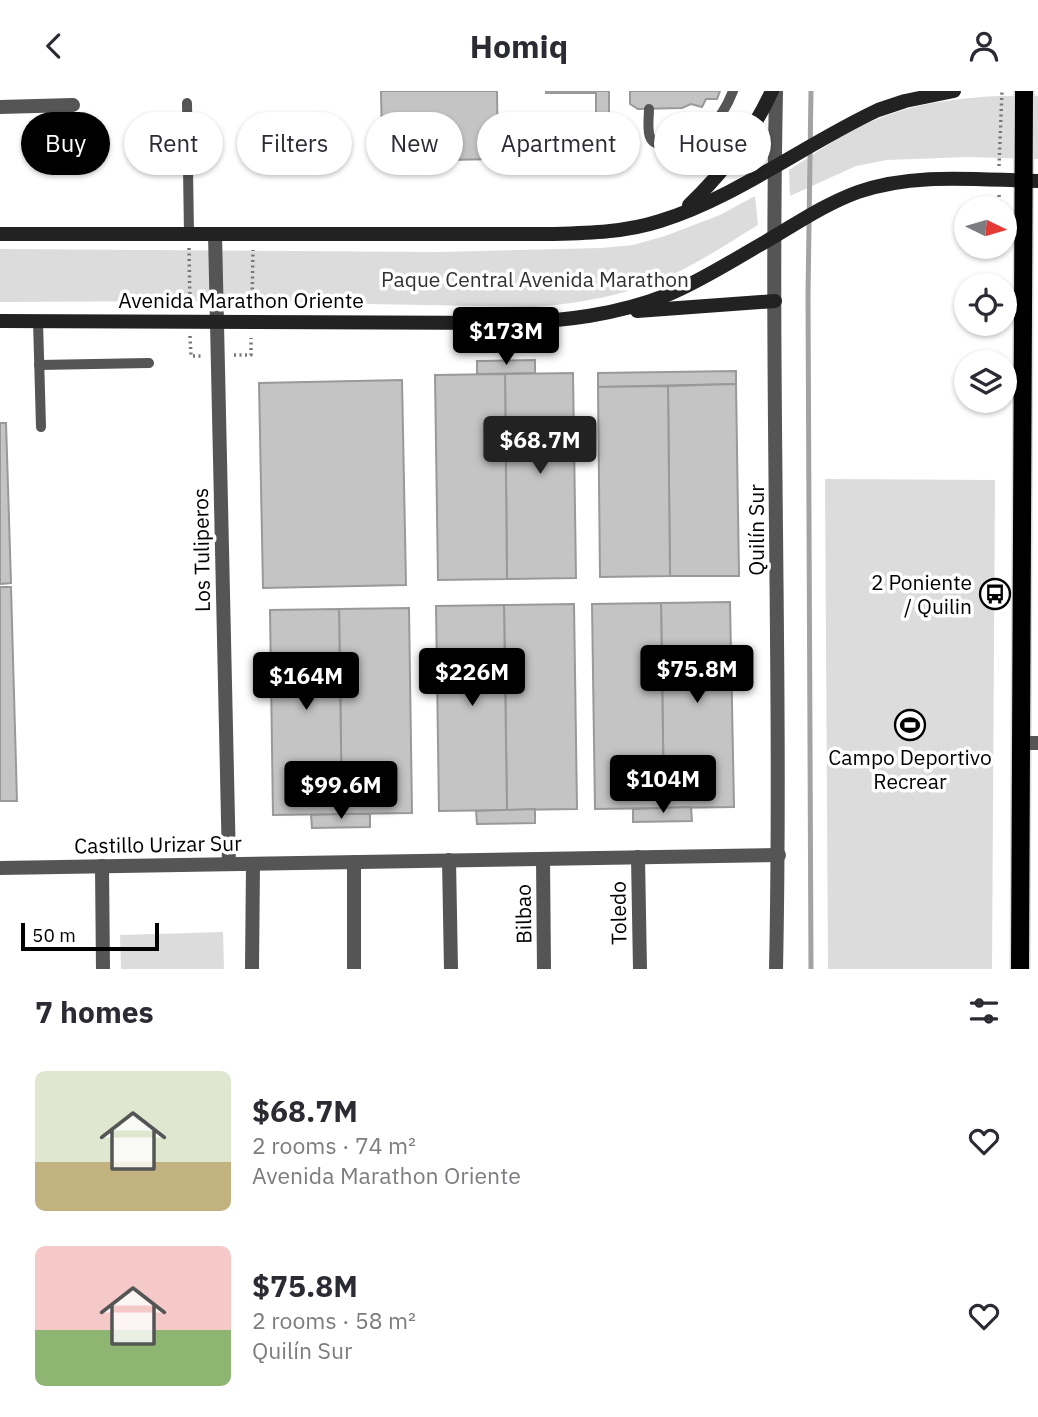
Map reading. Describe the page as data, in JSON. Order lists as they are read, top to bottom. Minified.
{"streets":{"main road":["Avenida Marathon Oriente"],"street":["Quilín Sur","Los Tuliperos","Castillo Urizar Sur","Toledo","Bilbao"]},"crossings":[["Avenida Marathon Oriente","Quilín Sur"],["Avenida Marathon Oriente","Los Tuliperos"],["Quilín Sur","Castillo Urizar Sur"],["Los Tuliperos","Castillo Urizar Sur"],["Castillo Urizar Sur","Toledo"],["Castillo Urizar Sur","Bilbao"]],"parks":["Paque Central Avenida Marathon"],"places":{"bus stop":["2 Poniente / Quilin"],"sports":["Campo Deportivo Recrear"]},"scale_bar":"50 m","north":"right","page":{"header":"Homiq","chip":["Buy","Rent","Filters","New","Apartment","House"],"price":["$173M","$68.7M","$75.8M","$226M","$164M","$104M","$99.6M"],"scale":"50 m","heading":"7 homes","list":[{"name":"$68.7M","note":"2 rooms · 74 m² · Avenida Marathon Oriente"},{"name":"$75.8M","note":"2 rooms · 58 m² · Quilín Sur"}]}}
